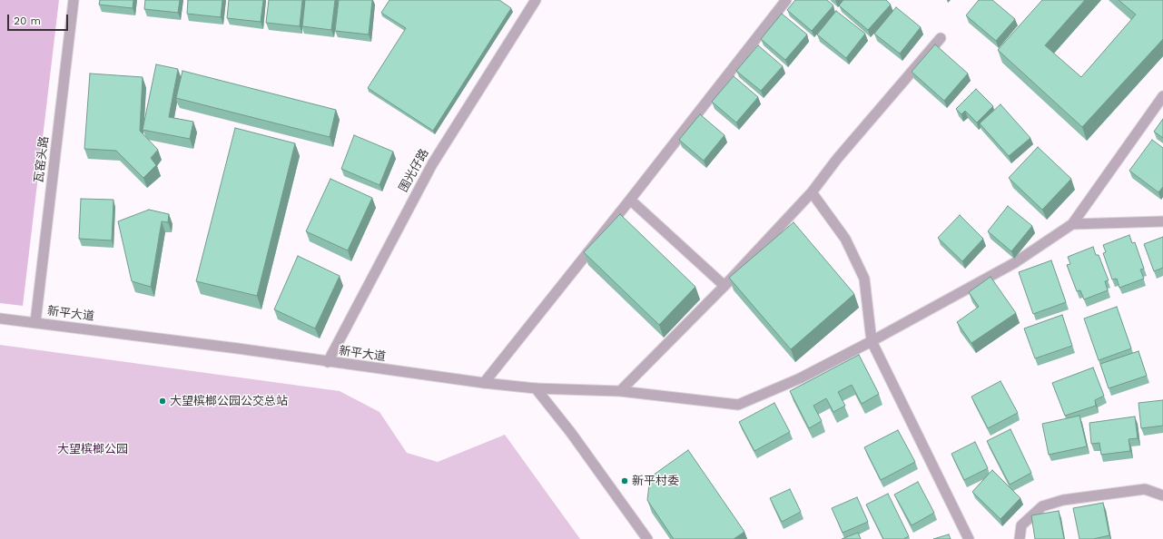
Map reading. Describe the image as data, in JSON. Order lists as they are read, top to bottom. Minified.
{"streets":{"street":["瓦窑头路","围光仔路","新平大道"]},"crossings":[["瓦窑头路","新平大道"],["围光仔路","新平大道"]],"parks":["大望槟榔公园"],"places":["大望槟榔公园公交总站","新平村委"],"scale_bar":"20 m"}
